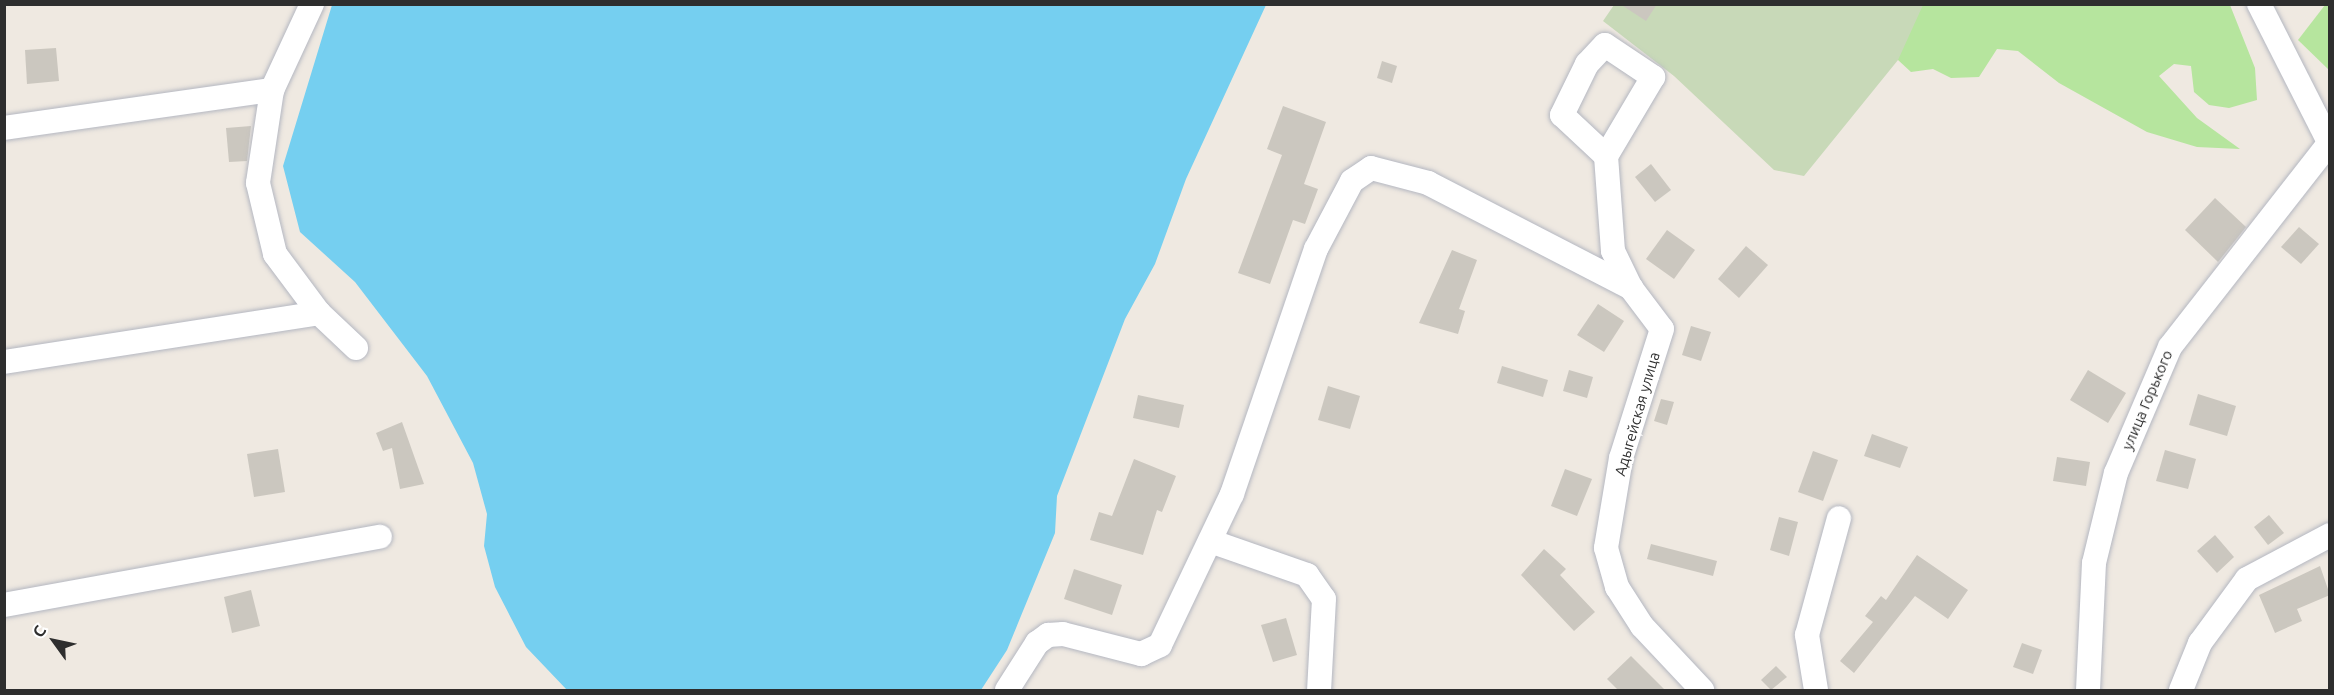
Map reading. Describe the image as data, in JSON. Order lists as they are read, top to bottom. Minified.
{"streets":{"street":["улица Горького","Адыгейская улица"]},"north":"top left"}
